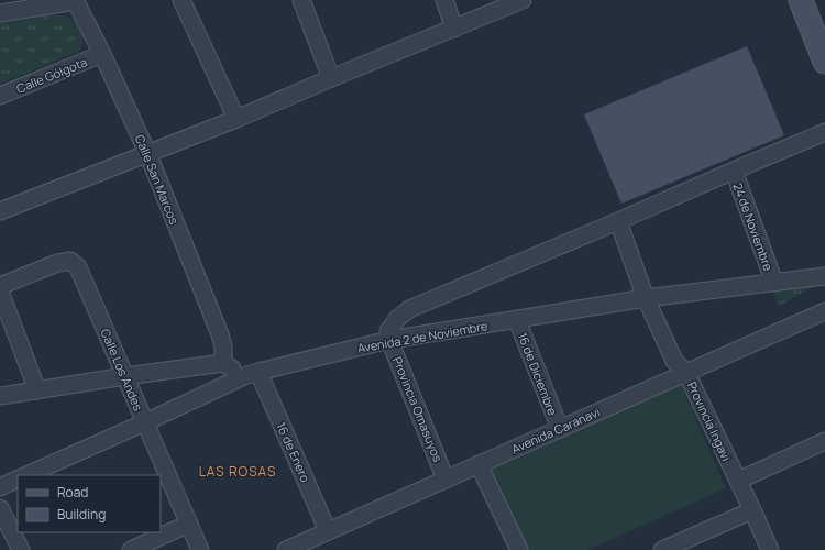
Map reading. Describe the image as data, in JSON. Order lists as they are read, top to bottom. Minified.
{"streets":{"street":["Calle Gólgota","Calle San Marcos","24 de Noviembre","Avenida 2 de Noviembre","Calle Los Andes","16 de Diciembre","Provincia Omasuyos","Provincia Ingavi","Avenida Caranavi","16 de Enero"]},"crossings":[["Calle Gólgota","Calle San Marcos"],["24 de Noviembre","Avenida 2 de Noviembre"],["Avenida 2 de Noviembre","Calle Los Andes"],["Avenida 2 de Noviembre","16 de Diciembre"],["Avenida 2 de Noviembre","Provincia Omasuyos"],["Avenida 2 de Noviembre","Provincia Ingavi"],["Avenida 2 de Noviembre","16 de Enero"],["16 de Diciembre","Avenida Caranavi"],["Provincia Omasuyos","Avenida Caranavi"],["Provincia Ingavi","Avenida Caranavi"],["Avenida Caranavi","16 de Enero"]],"districts":["LAS ROSAS"],"legend":["Road","Building"]}
